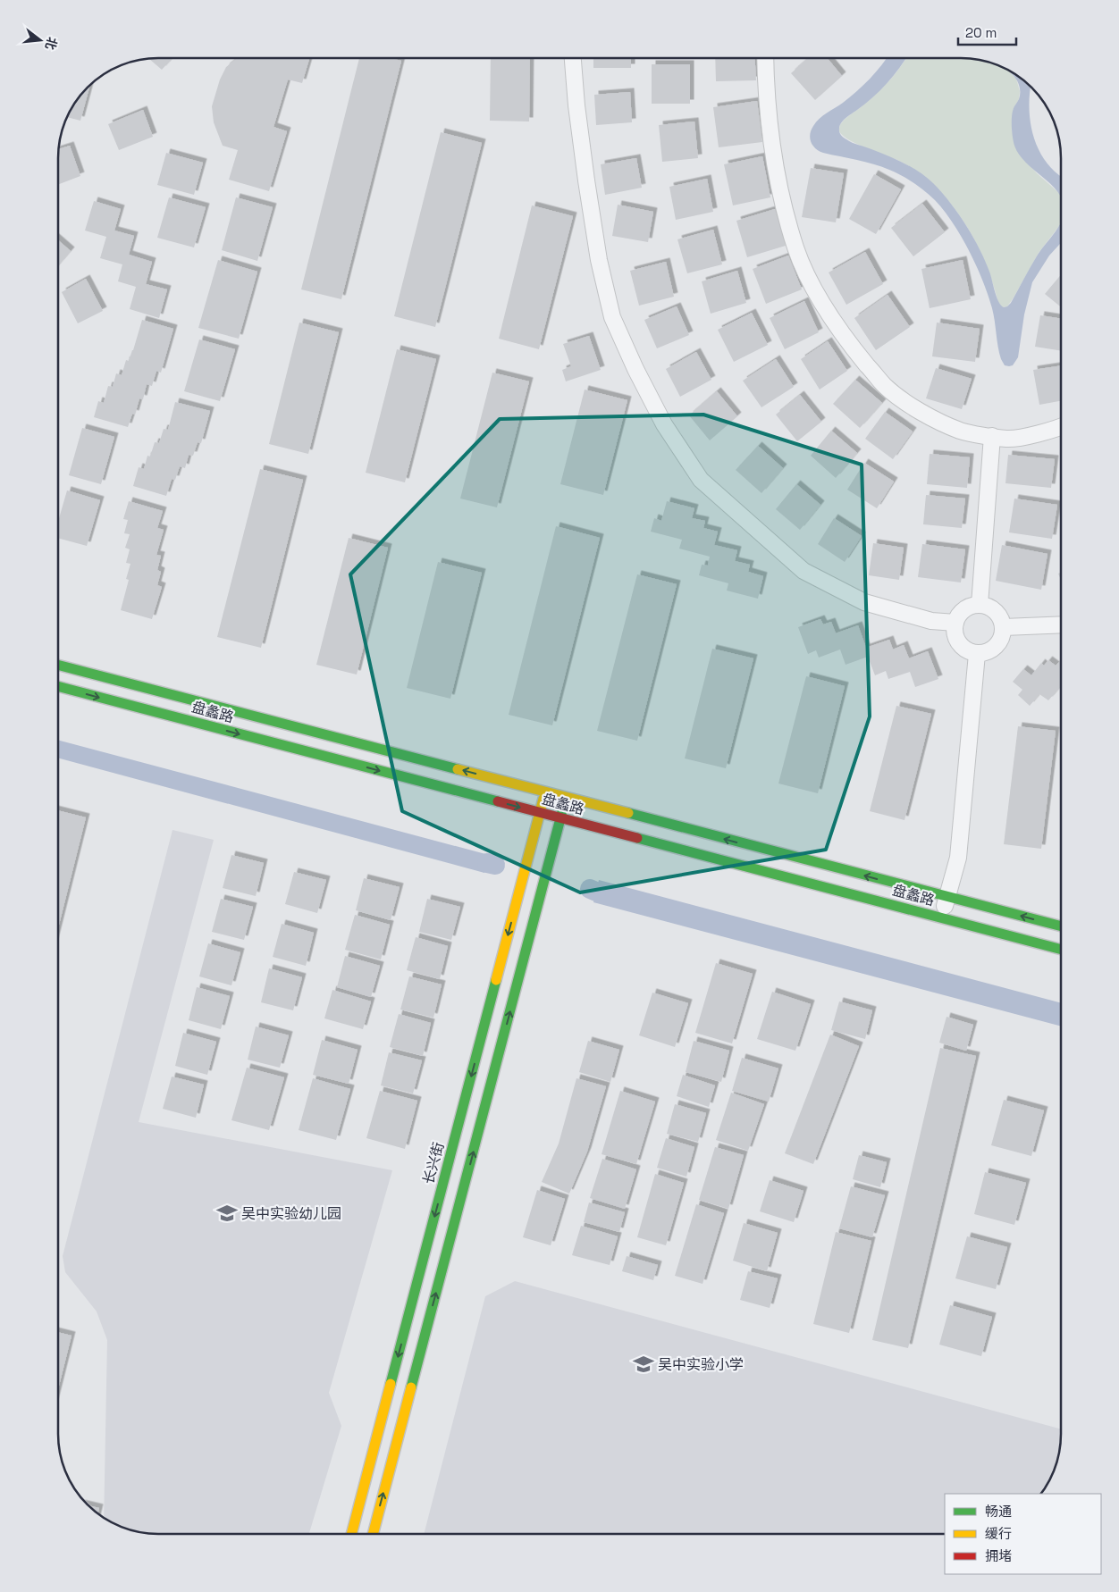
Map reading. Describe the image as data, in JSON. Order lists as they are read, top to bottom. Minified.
{"streets":{"main road":["盘蠡路","长兴街"]},"crossings":[["盘蠡路","长兴街"]],"places":{"school or university":["吴中实验幼儿园","吴中实验小学"]},"legend":["畅通","缓行","拥堵"],"scale_bar":"20 m","north":"right"}
